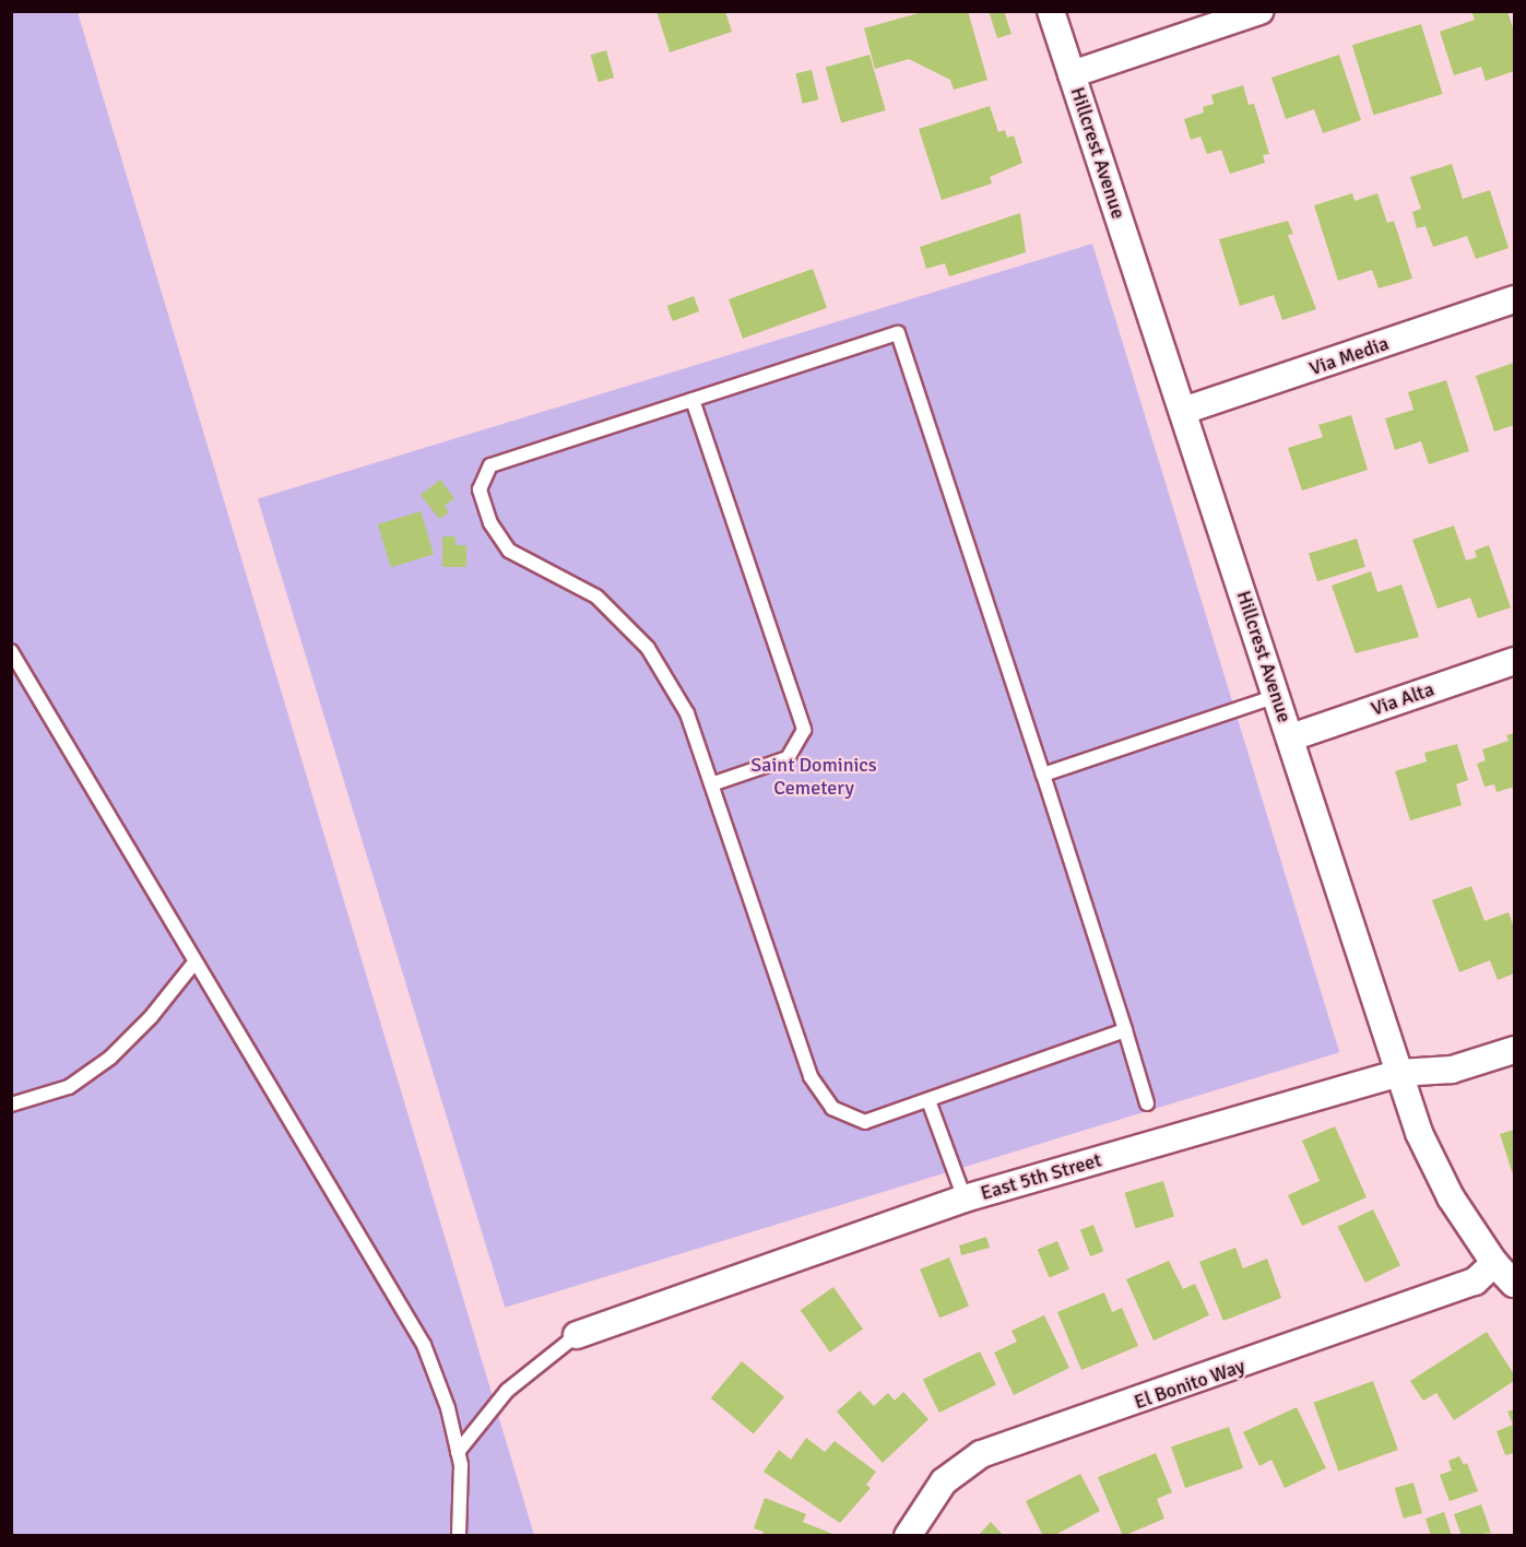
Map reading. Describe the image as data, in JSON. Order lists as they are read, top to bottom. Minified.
{"streets":{"street":["Hillcrest Avenue","Via Media","Via Alta","East 5th Street","El Bonito Way"]},"crossings":[["Hillcrest Avenue","Via Media"],["Hillcrest Avenue","Via Alta"],["Hillcrest Avenue","East 5th Street"],["Hillcrest Avenue","El Bonito Way"]],"parks":["Saint Dominics Cemetery"]}
